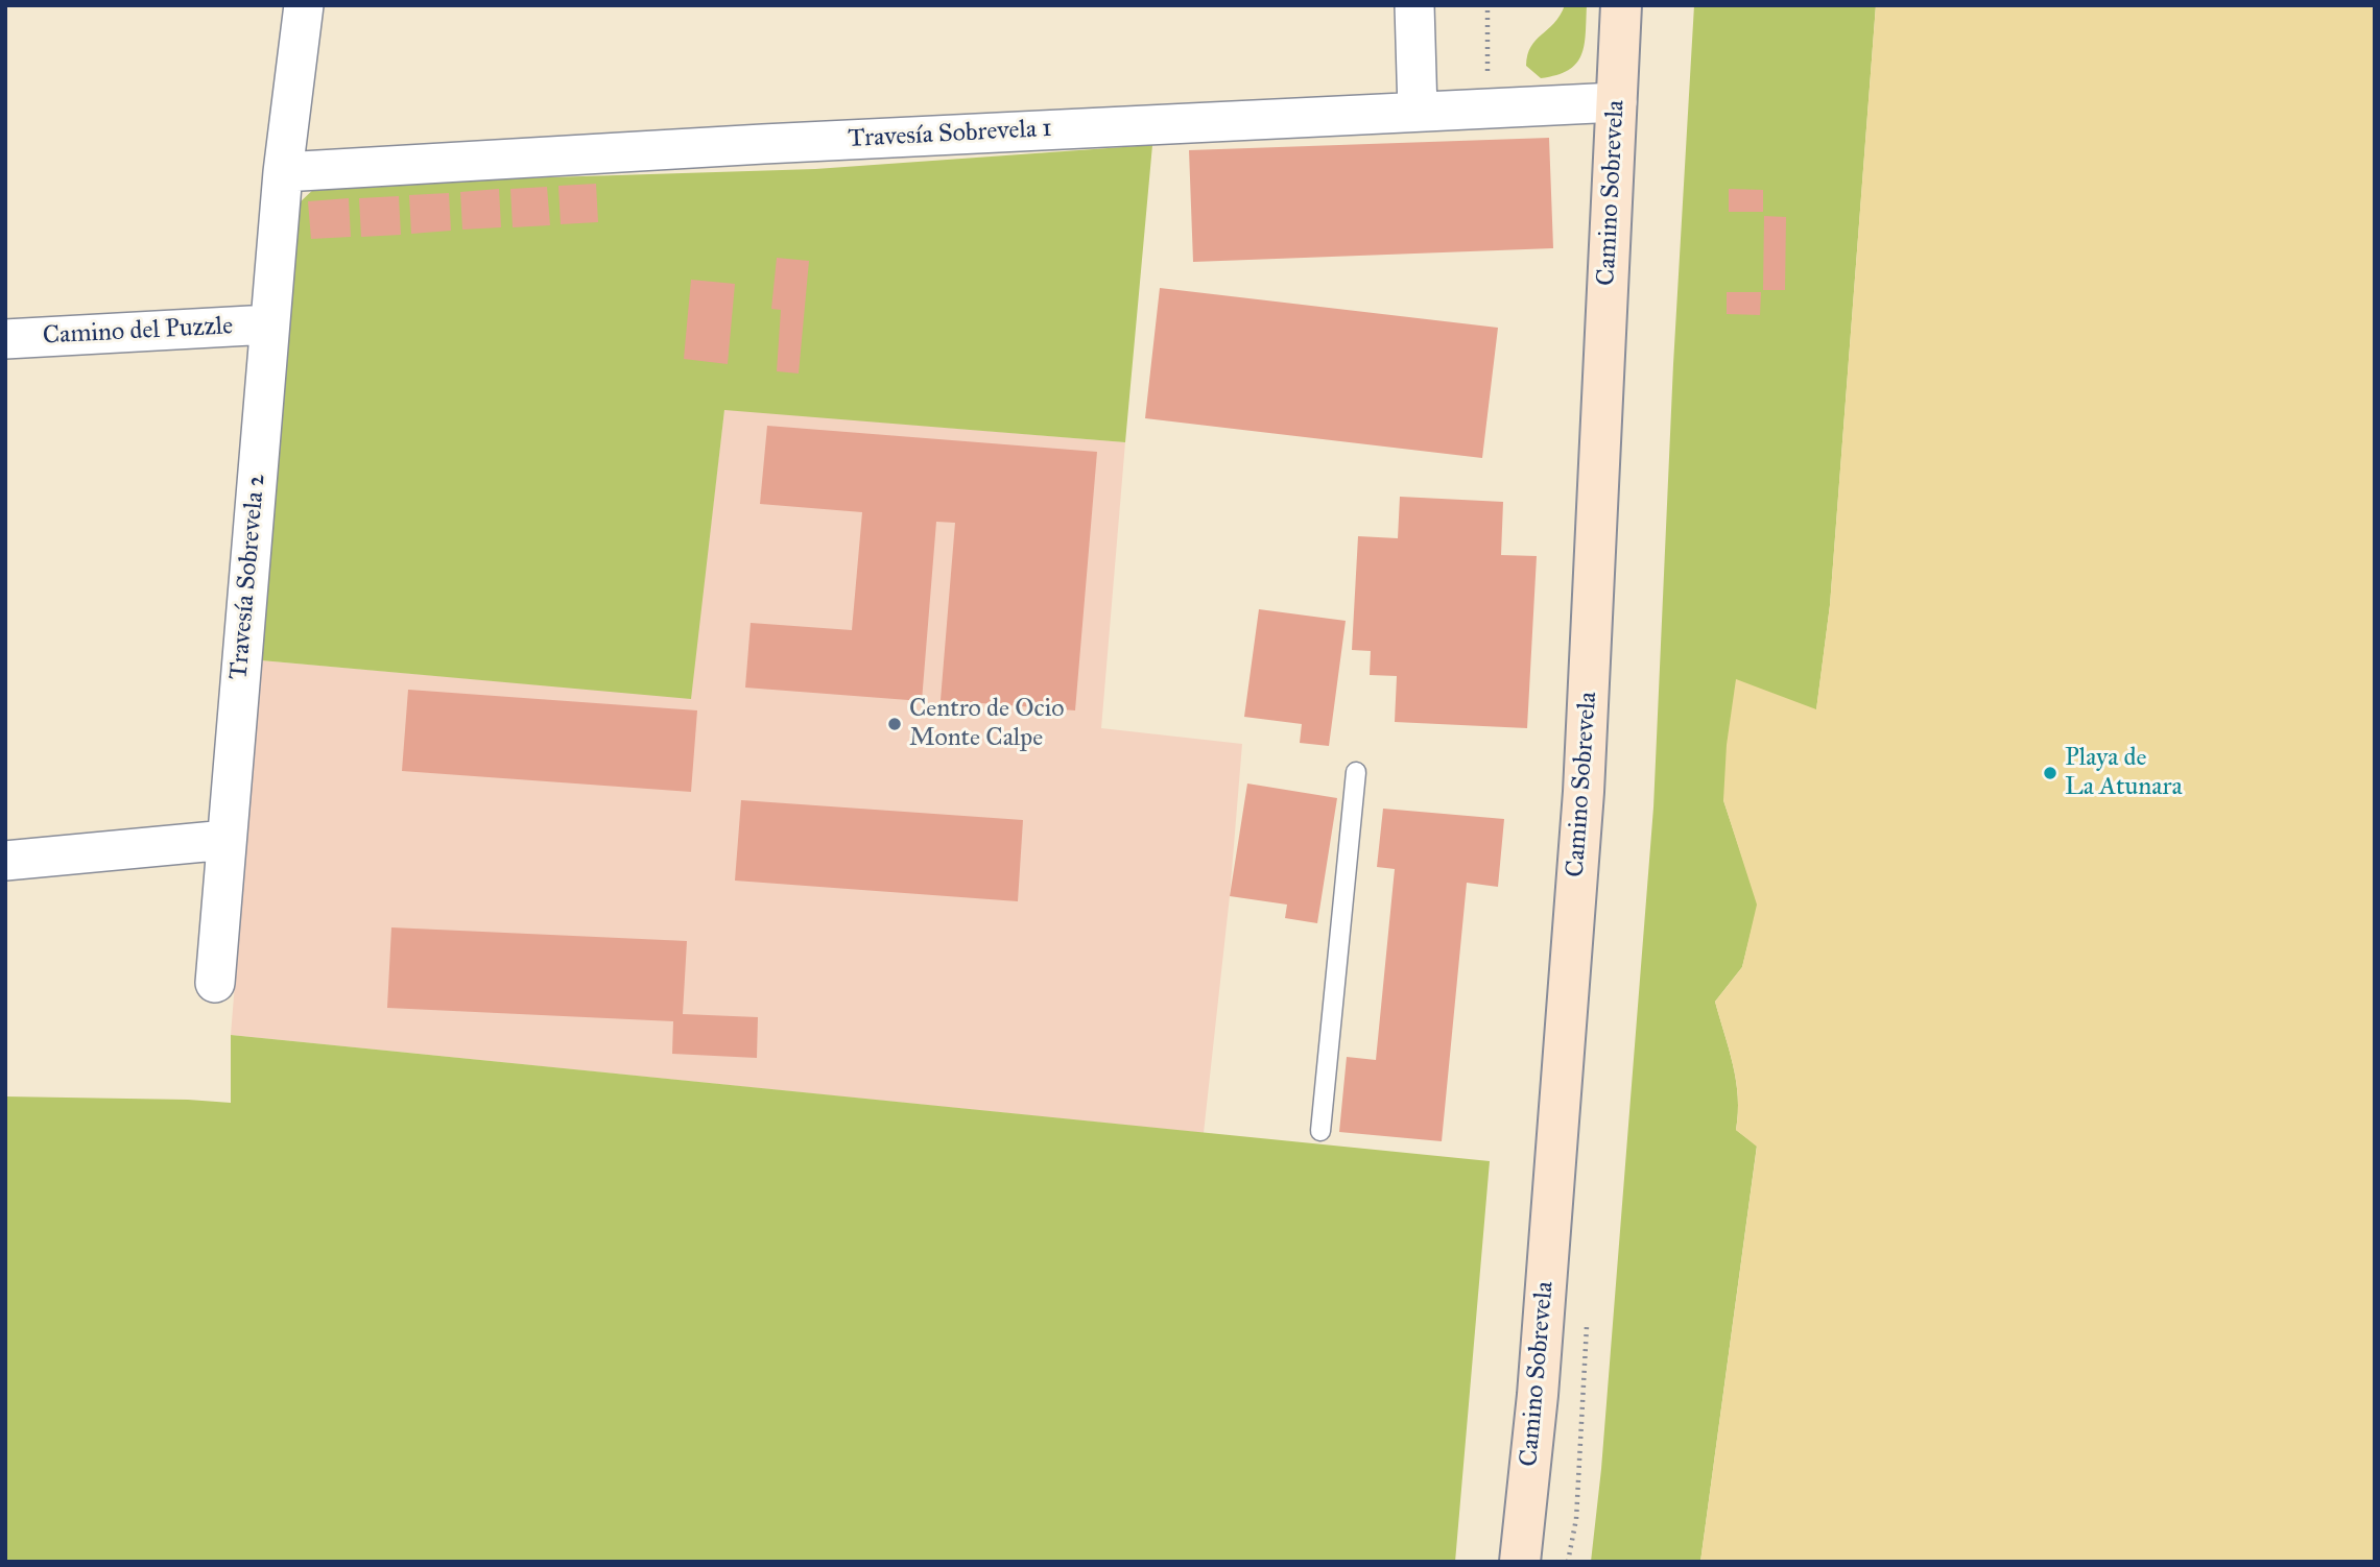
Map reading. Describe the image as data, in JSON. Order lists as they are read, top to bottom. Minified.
{"streets":{"main road":["Camino Sobrevela"],"street":["Travesía Sobrevela 1","Camino del Puzzle","Travesía Sobrevela 2"]},"crossings":[["Travesía Sobrevela 1","Camino Sobrevela"],["Travesía Sobrevela 1","Travesía Sobrevela 2"],["Camino del Puzzle","Travesía Sobrevela 2"]],"places":["Centro de Ocio Monte Calpe","Playa de La Atunara"]}
